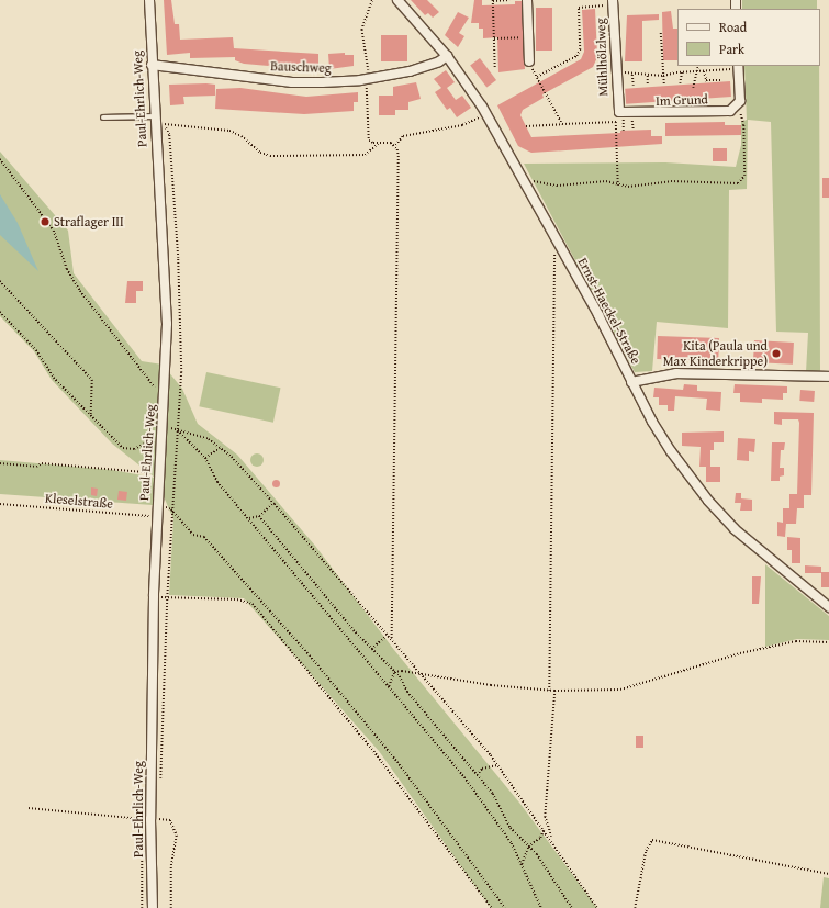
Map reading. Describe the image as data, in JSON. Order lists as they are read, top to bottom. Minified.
{"streets":{"street":["Mühlhölzlweg","Bauschweg","Paul-Ehrlich-Weg","Im Grund","Ernst-Haeckel-Straße"],"path":["Kleselstraße"]},"crossings":[["Mühlhölzlweg","Im Grund"],["Bauschweg","Paul-Ehrlich-Weg"],["Bauschweg","Ernst-Haeckel-Straße"],["Paul-Ehrlich-Weg","Kleselstraße"]],"places":["Straflager III","Kita (Paula und Max Kinderkrippe)"],"legend":["Road","Park"]}
